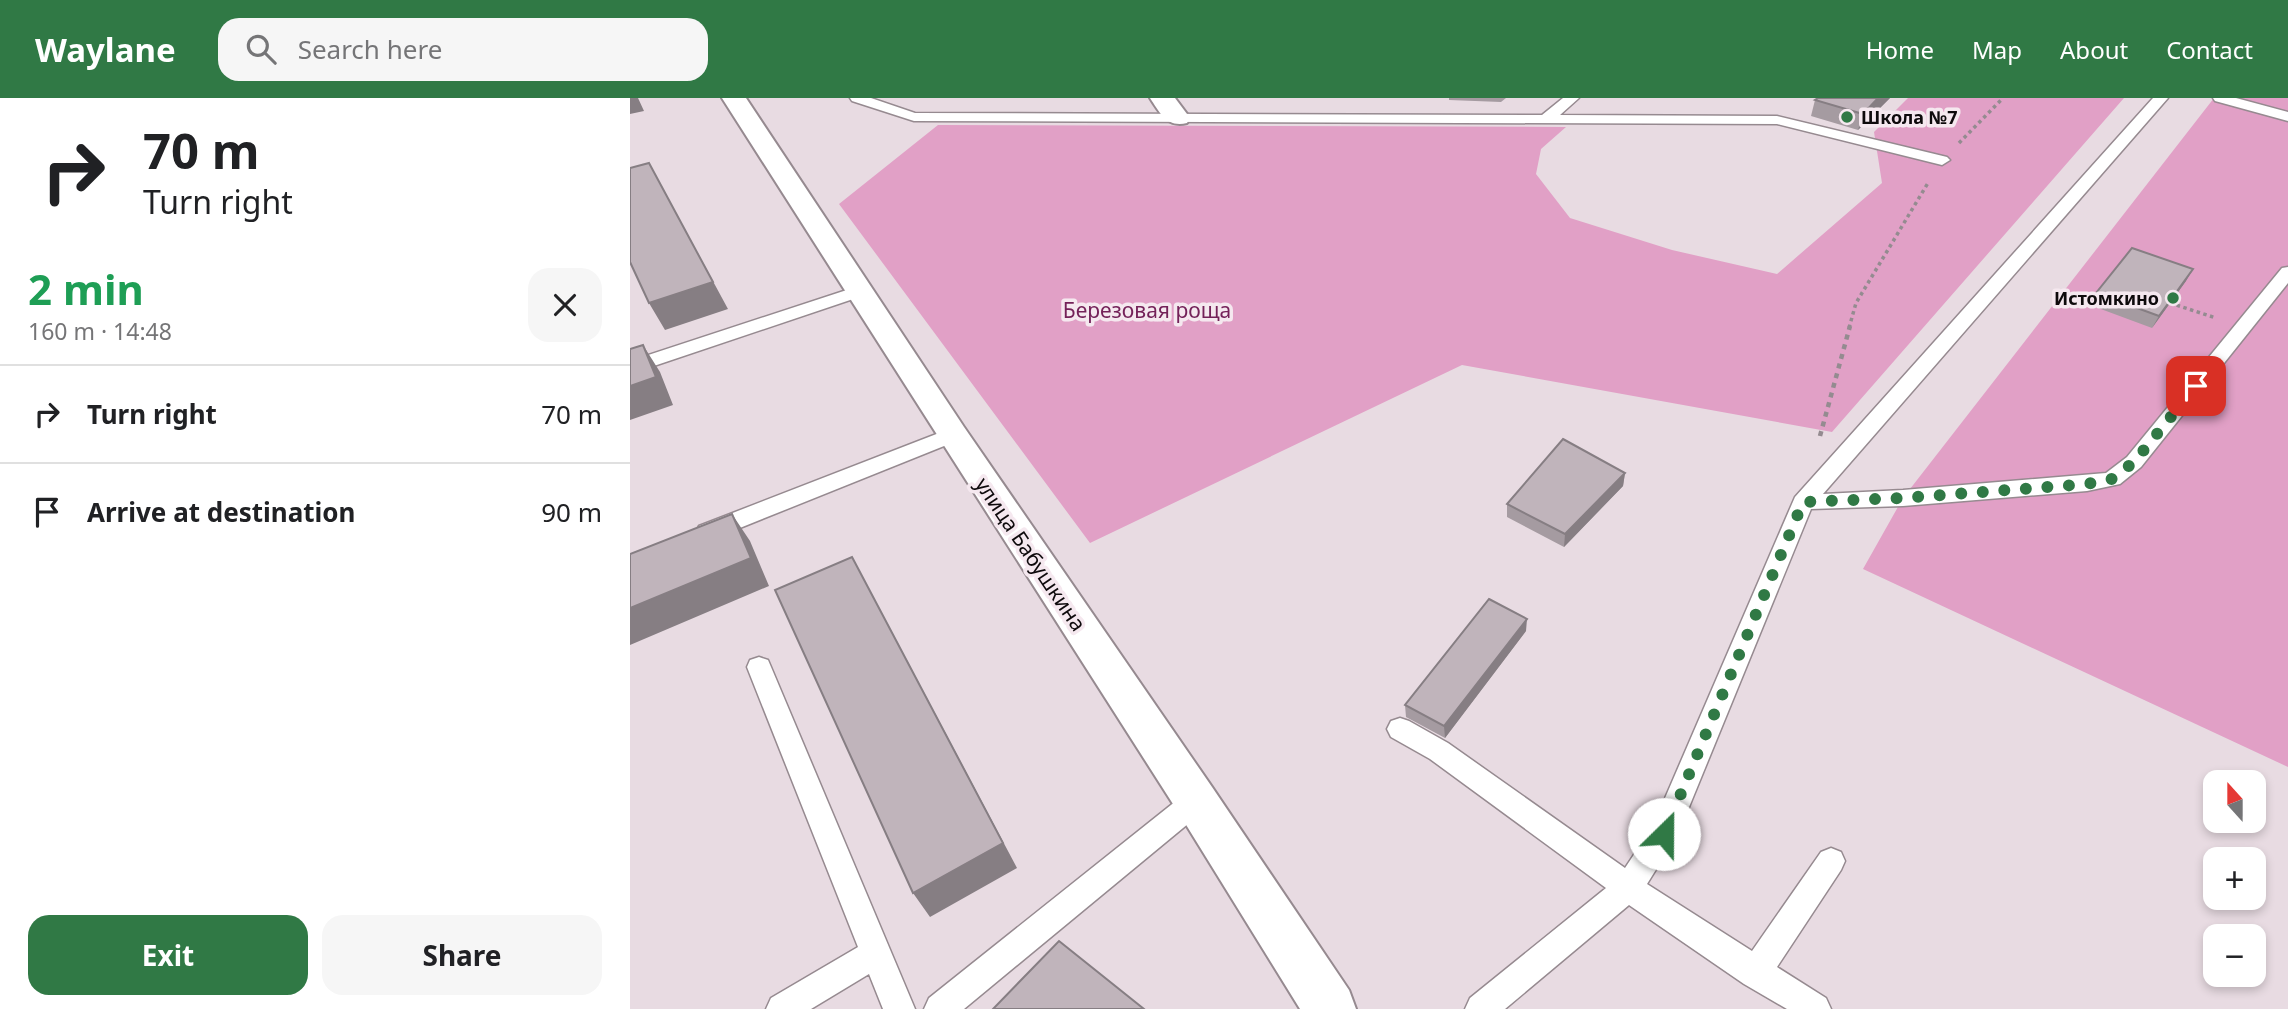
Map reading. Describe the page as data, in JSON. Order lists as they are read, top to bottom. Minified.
{"streets":{"street":["улица Бабушкина"]},"parks":["Березовая роща"],"places":["Школа №7","Истомкино"],"north":"top","page":{"header":"Waylane","search":"Search here","nav":["Home","Map","About","Contact"],"turn":["70 m","Turn right"],"heading":["2 min","160 m · 14:48"],"list":[{"name":"Turn right","value":"70 m"},{"name":"Arrive at destination","value":"90 m"}],"map_buttons":["+","−"],"buttons":["Exit","Share"]}}
